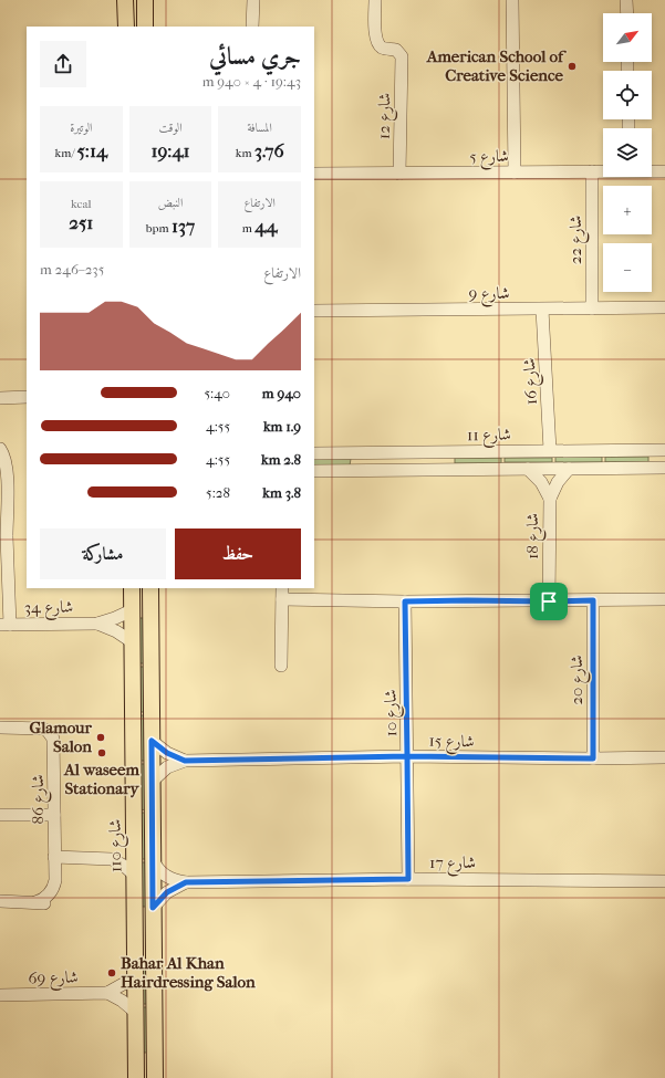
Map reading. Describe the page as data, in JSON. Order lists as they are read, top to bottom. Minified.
{"streets":{"main road":["شارع 110"],"street":["شارع 12","شارع 5","شارع 22","شارع 9","شارع 16","شارع 11","شارع 18","شارع 34","شارع 20","شارع 10","شارع 15","شارع 86","شارع 17","شارع 69"]},"crossings":[["شارع 12","شارع 5"],["شارع 5","شارع 22"],["شارع 22","شارع 9"],["شارع 9","شارع 16"],["شارع 16","شارع 11"],["شارع 34","شارع 110"],["شارع 20","شارع 15"],["شارع 10","شارع 15"],["شارع 10","شارع 17"],["شارع 110","شارع 69"]],"places":["American School of Creative Science","Glamour Salon","Al waseem Stationary","Bahar Al Khan Hairdressing Salon"],"north":"top right","page":{"map_buttons":["+","−"],"heading":["جري مسائي","19:43 · 4 × 940 m"],"stats":[["المسافة","3.76 km"],["الوقت","19:41"],["الوتيرة","5:14 /km"],["الارتفاع","44 m"],["النبض","137 bpm"],["kcal","251"]],"chart":["الارتفاع","235–246 m"],"list":[{"name":"940 m","note":"5:40"},{"name":"1.9 km","note":"4:55"},{"name":"2.8 km","note":"4:55"},{"name":"3.8 km","note":"5:28"}],"buttons":["حفظ","مشاركة"]}}
